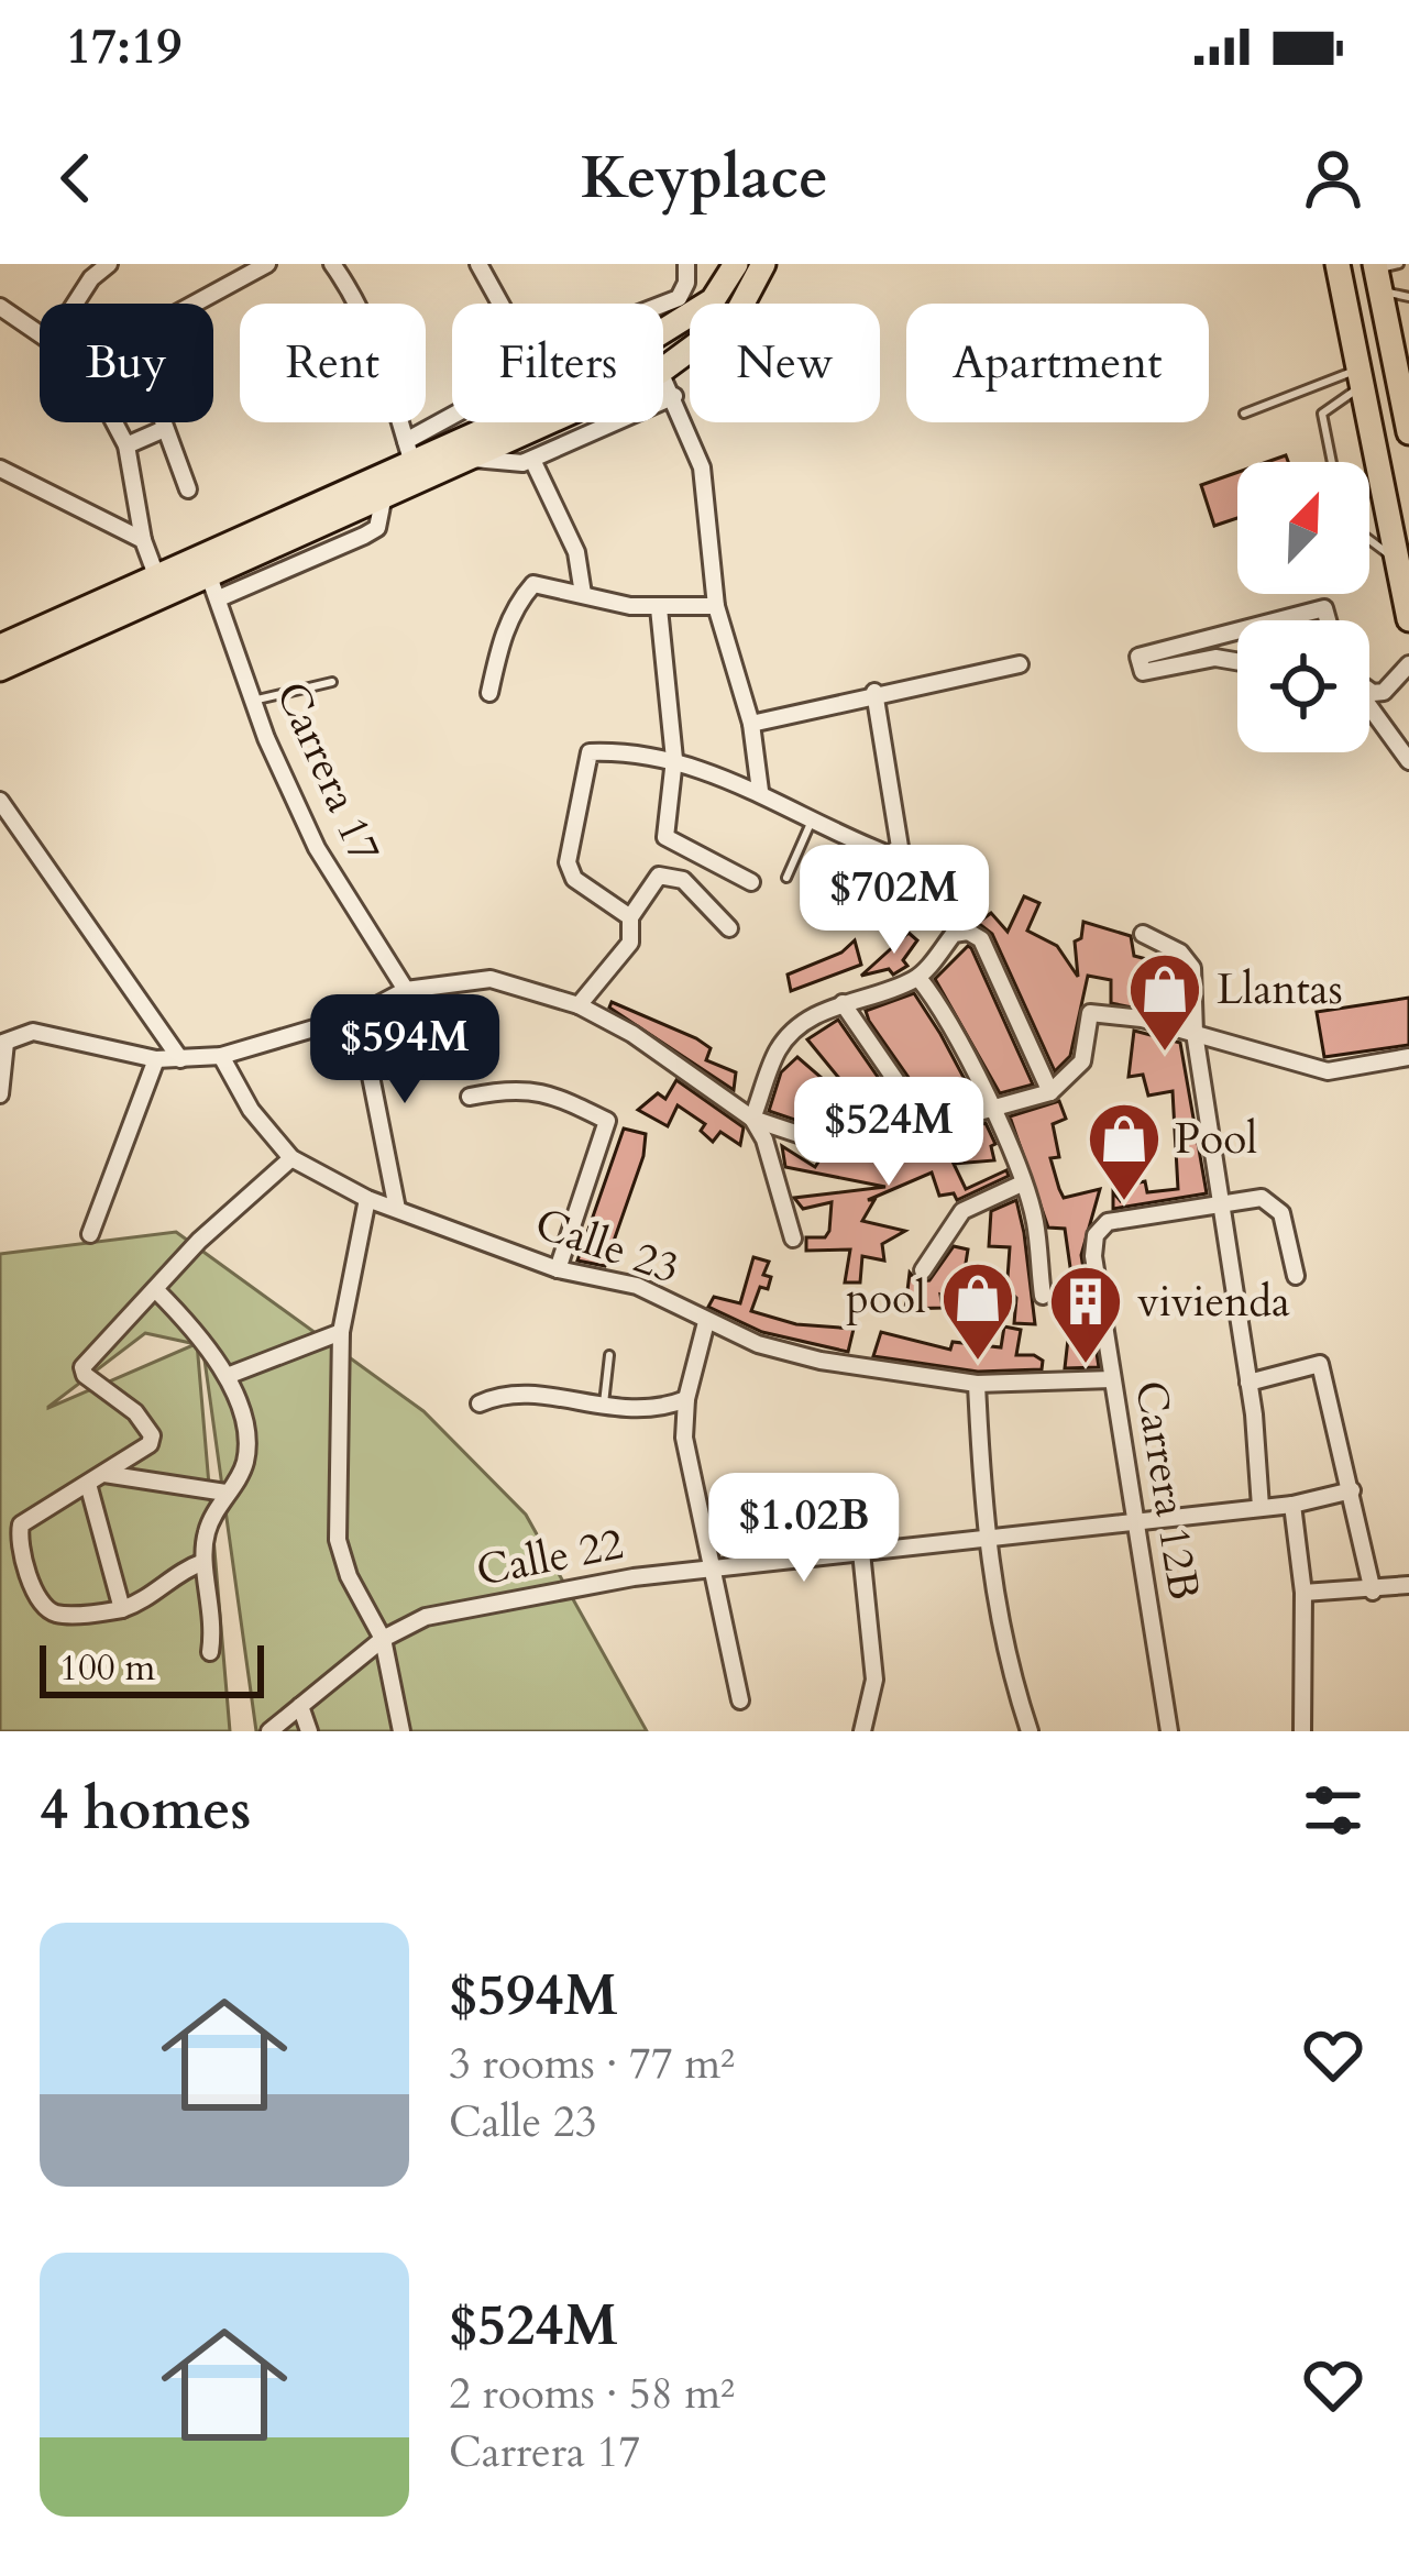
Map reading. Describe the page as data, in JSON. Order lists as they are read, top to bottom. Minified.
{"streets":{"street":["Carrera 17","Calle 23","Carrera 12B","Calle 22"]},"crossings":[["Calle 23","Carrera 12B"],["Carrera 12B","Calle 22"]],"places":{"shop":["Llantas","Pool","pool"],"building":["vivienda"]},"scale_bar":"100 m","north":"top right","page":{"status":"17:19","header":"Keyplace","chip":["Buy","Rent","Filters","New","Apartment"],"price":["$702M","$594M","$524M","$1.02B"],"scale":"100 m","heading":"4 homes","list":[{"name":"$594M","note":"3 rooms · 77 m² · Calle 23"},{"name":"$524M","note":"2 rooms · 58 m² · Carrera 17"}]}}
